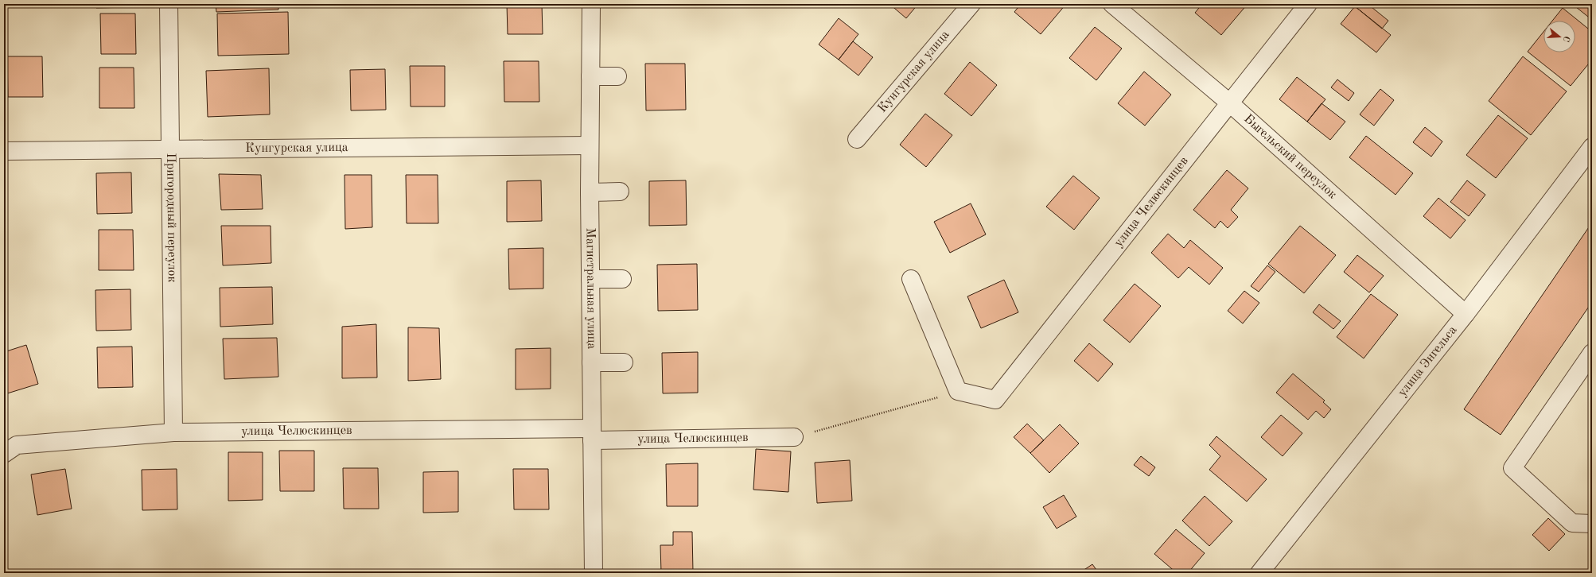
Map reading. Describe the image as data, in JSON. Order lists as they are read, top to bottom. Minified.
{"streets":{"street":["Кунгурская улица","Быгельский переулок","улица Челюскинцев","Пригородный переулок","Магистральная улица","улица Энгельса"]},"crossings":[["Кунгурская улица","Пригородный переулок"],["Кунгурская улица","Магистральная улица"],["Быгельский переулок","улица Челюскинцев"],["Быгельский переулок","улица Энгельса"],["улица Челюскинцев","Пригородный переулок"],["улица Челюскинцев","Магистральная улица"]],"north":"right"}
